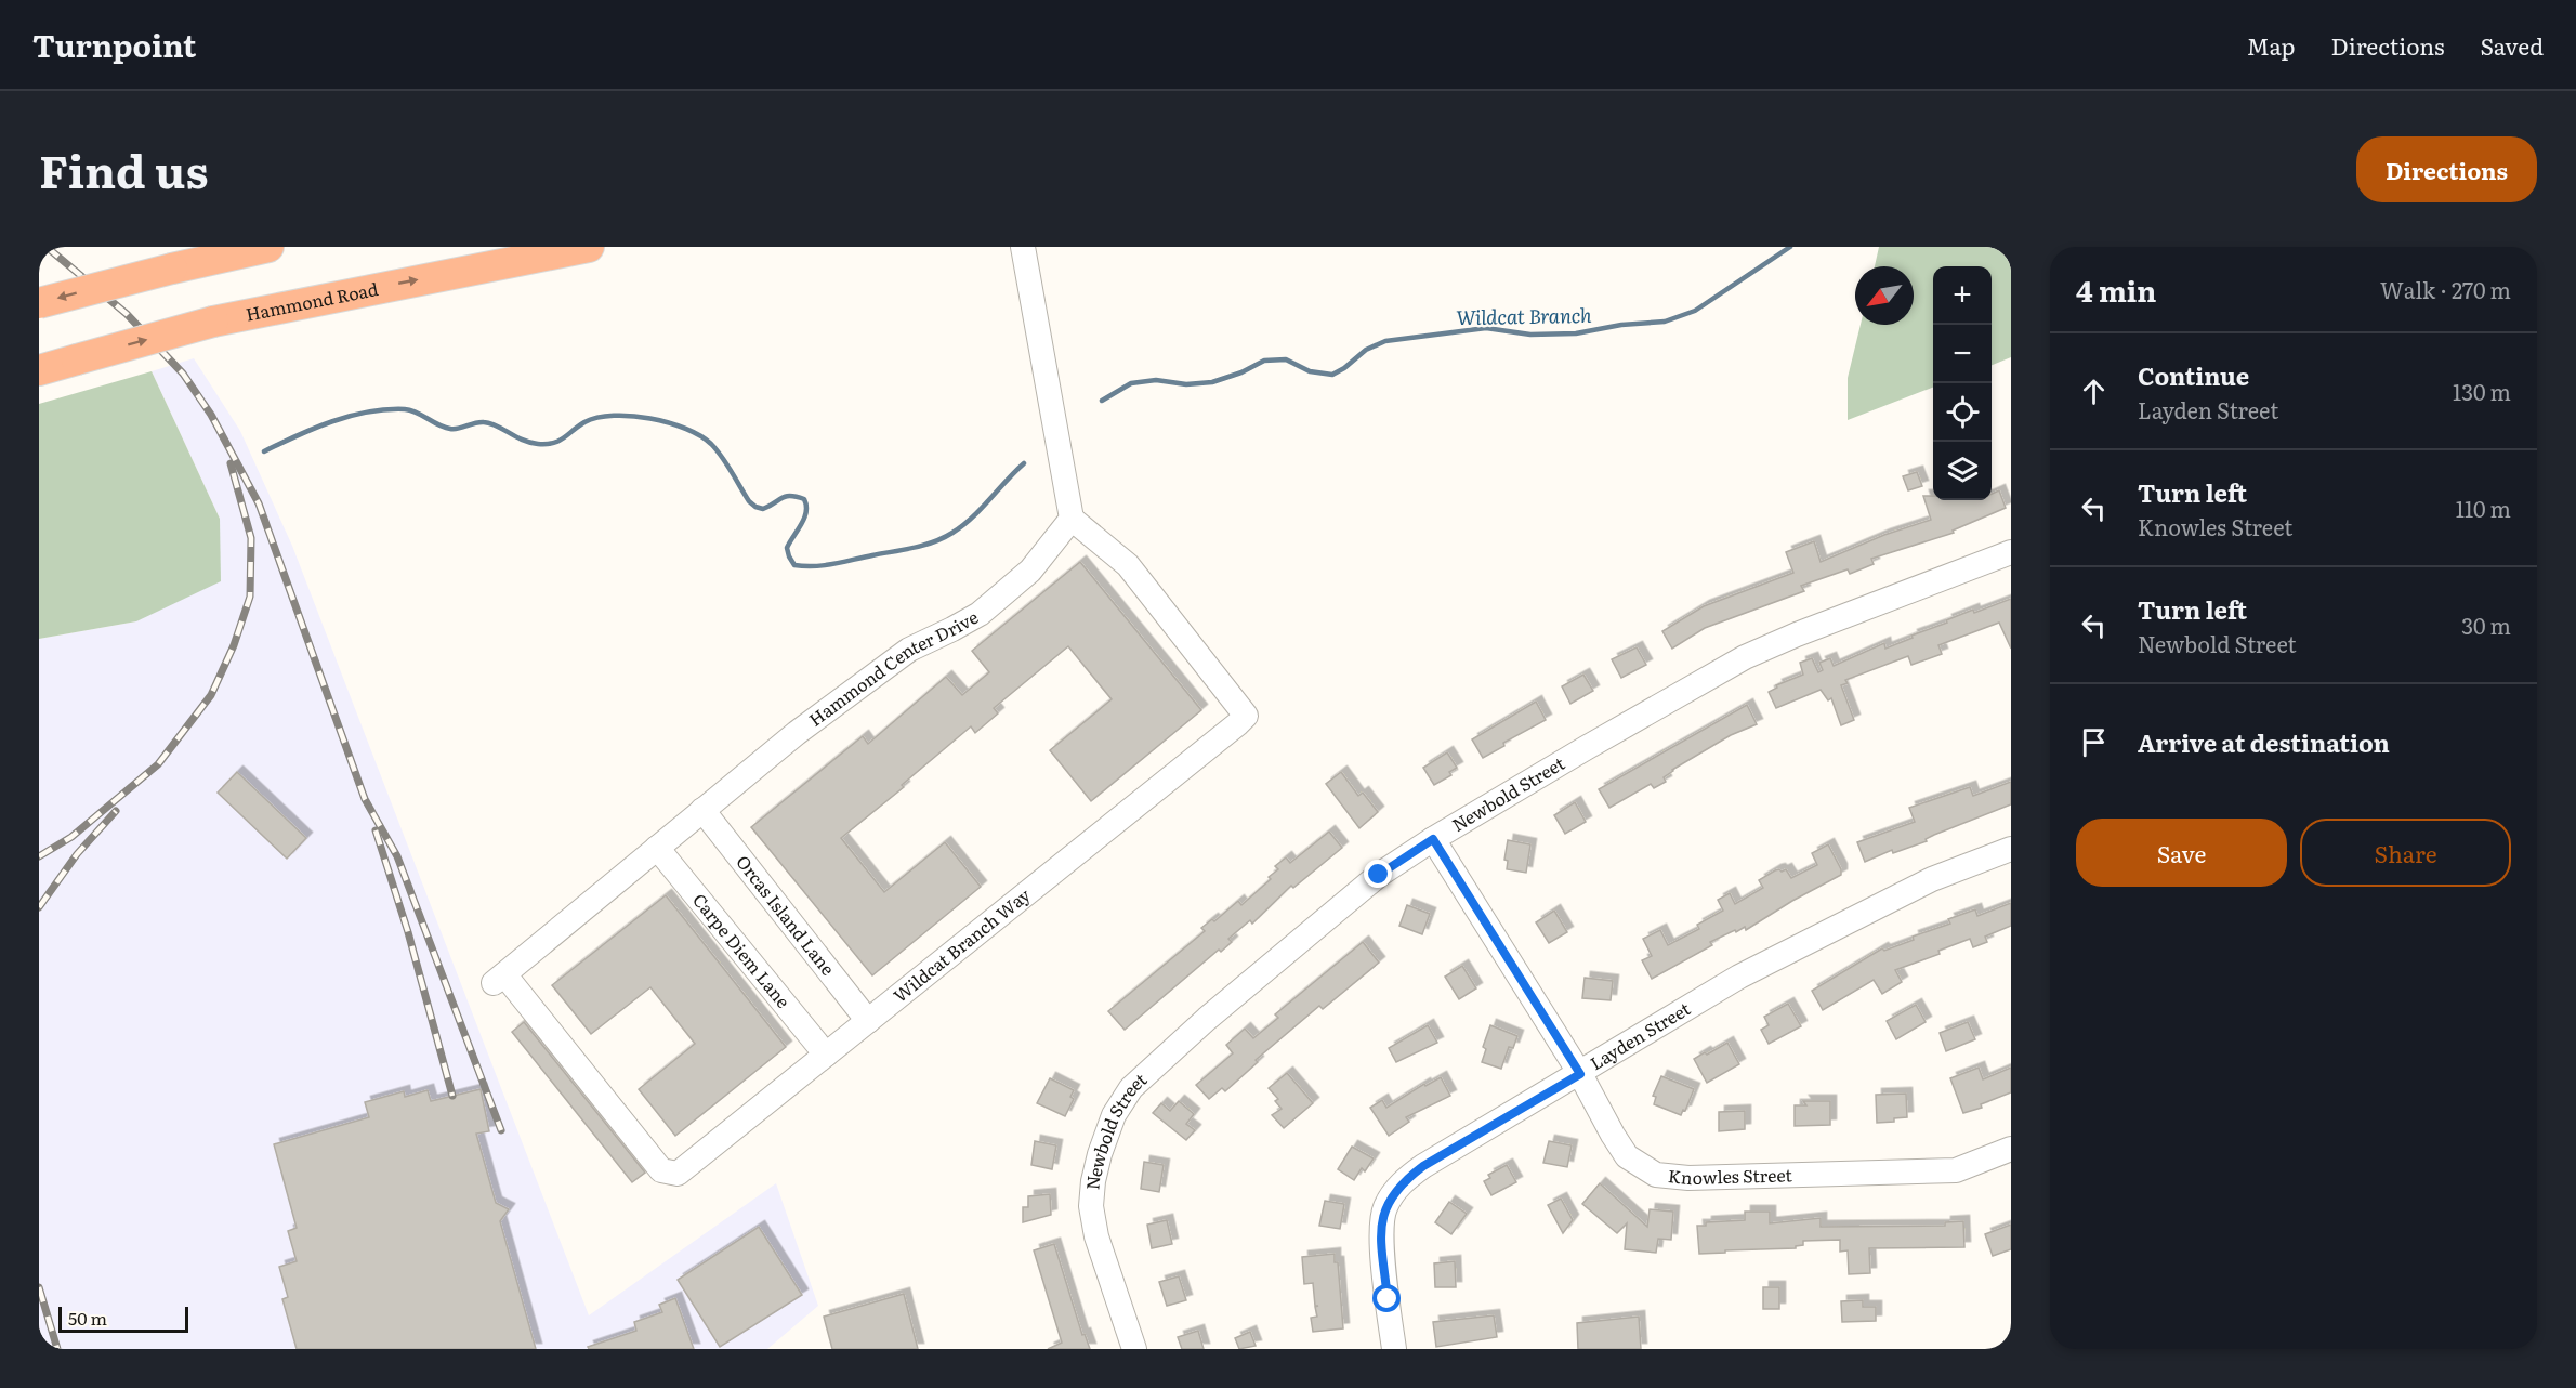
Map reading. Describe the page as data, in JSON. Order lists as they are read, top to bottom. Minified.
{"streets":{"main road":["Hammond Road"],"street":["Hammond Center Drive","Newbold Street","Orcas Island Lane","Wildcat Branch Way","Carpe Diem Lane","Layden Street","Knowles Street"]},"crossings":[["Hammond Center Drive","Orcas Island Lane"],["Hammond Center Drive","Wildcat Branch Way"],["Hammond Center Drive","Carpe Diem Lane"],["Newbold Street","Knowles Street"],["Orcas Island Lane","Wildcat Branch Way"],["Wildcat Branch Way","Carpe Diem Lane"],["Layden Street","Knowles Street"]],"water":["Wildcat Branch"],"scale_bar":"50 m","north":"bottom left","page":{"header":"Turnpoint","nav":["Map","Directions","Saved"],"title":"Find us","buttons":["Directions",["Save","Share"]],"heading":["4 min","Walk · 270 m"],"map_buttons":["+","−"],"list":[["Continue","Layden Street","130 m"],["Turn left","Knowles Street","110 m"],["Turn left","Newbold Street","30 m"],"Arrive at destination"],"scale":"50 m"}}
